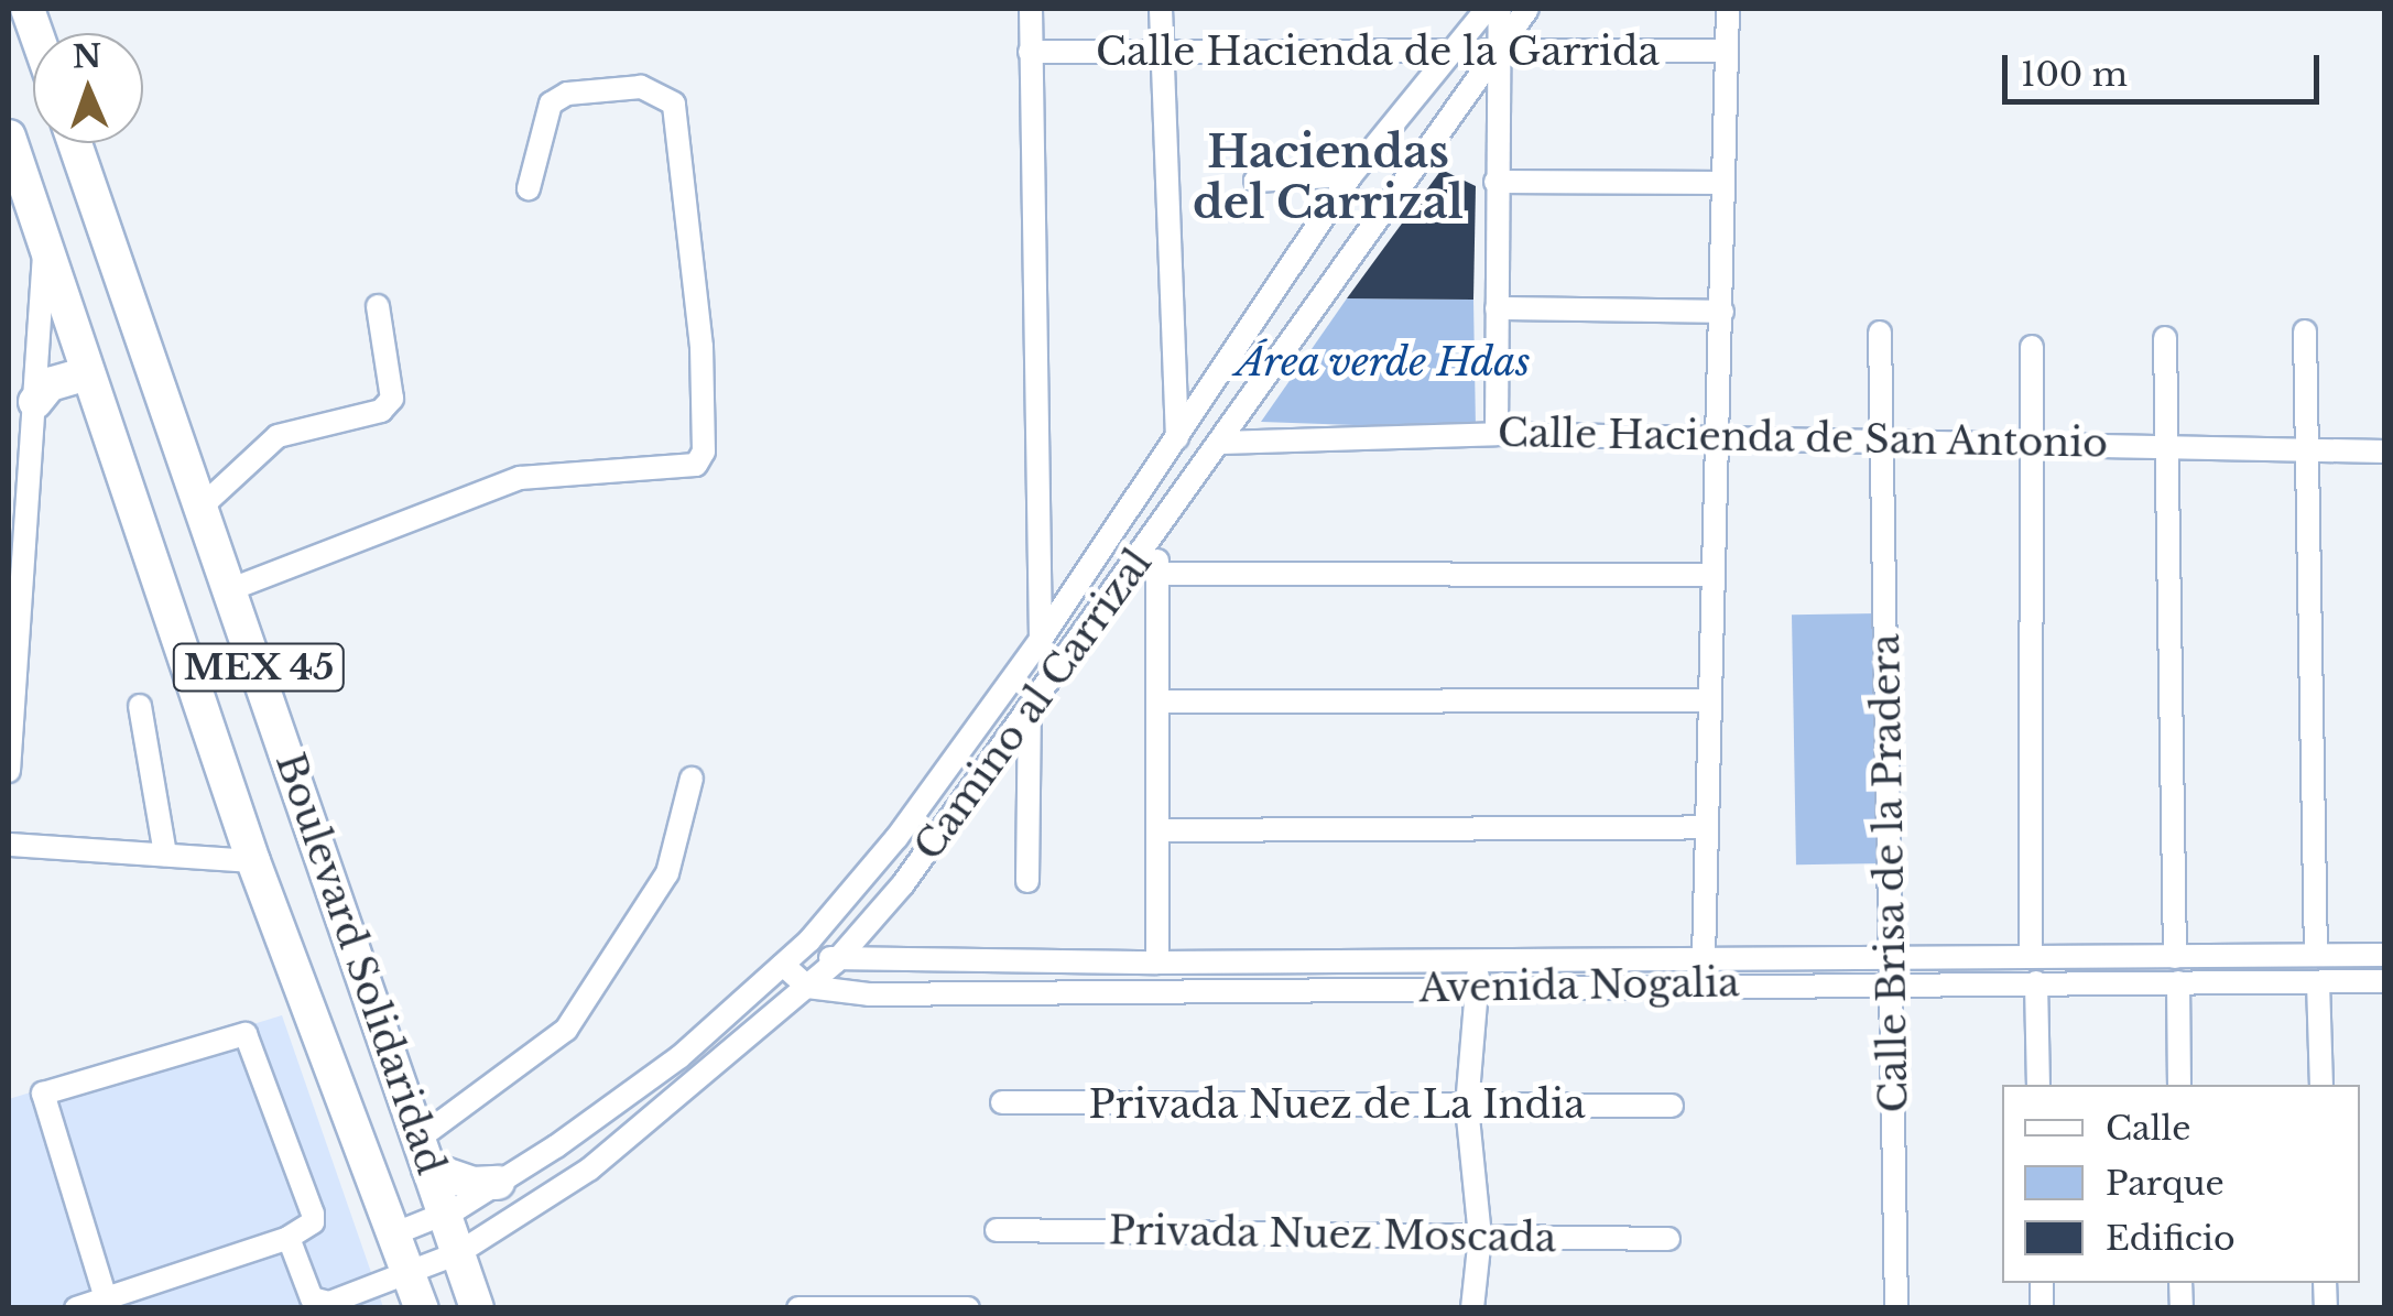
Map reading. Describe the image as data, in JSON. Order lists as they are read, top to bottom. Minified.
{"streets":{"highway":["MEX 45","Boulevard Solidaridad"],"street":["Calle Hacienda de la Garrida","Calle Hacienda de San Antonio","Camino al Carrizal","Calle Brisa de la Pradera","Avenida Nogalia","Privada Nuez de La India","Privada Nuez Moscada"]},"crossings":[["Calle Hacienda de la Garrida","Camino al Carrizal"],["Calle Hacienda de San Antonio","Camino al Carrizal"],["Calle Hacienda de San Antonio","Calle Brisa de la Pradera"],["Camino al Carrizal","Boulevard Solidaridad"],["Camino al Carrizal","Avenida Nogalia"],["Calle Brisa de la Pradera","Avenida Nogalia"]],"districts":["Haciendas del Carrizal"],"parks":["Área verde Hdas"],"legend":["Calle","Parque","Edificio"],"scale_bar":"100 m","north":"top"}
